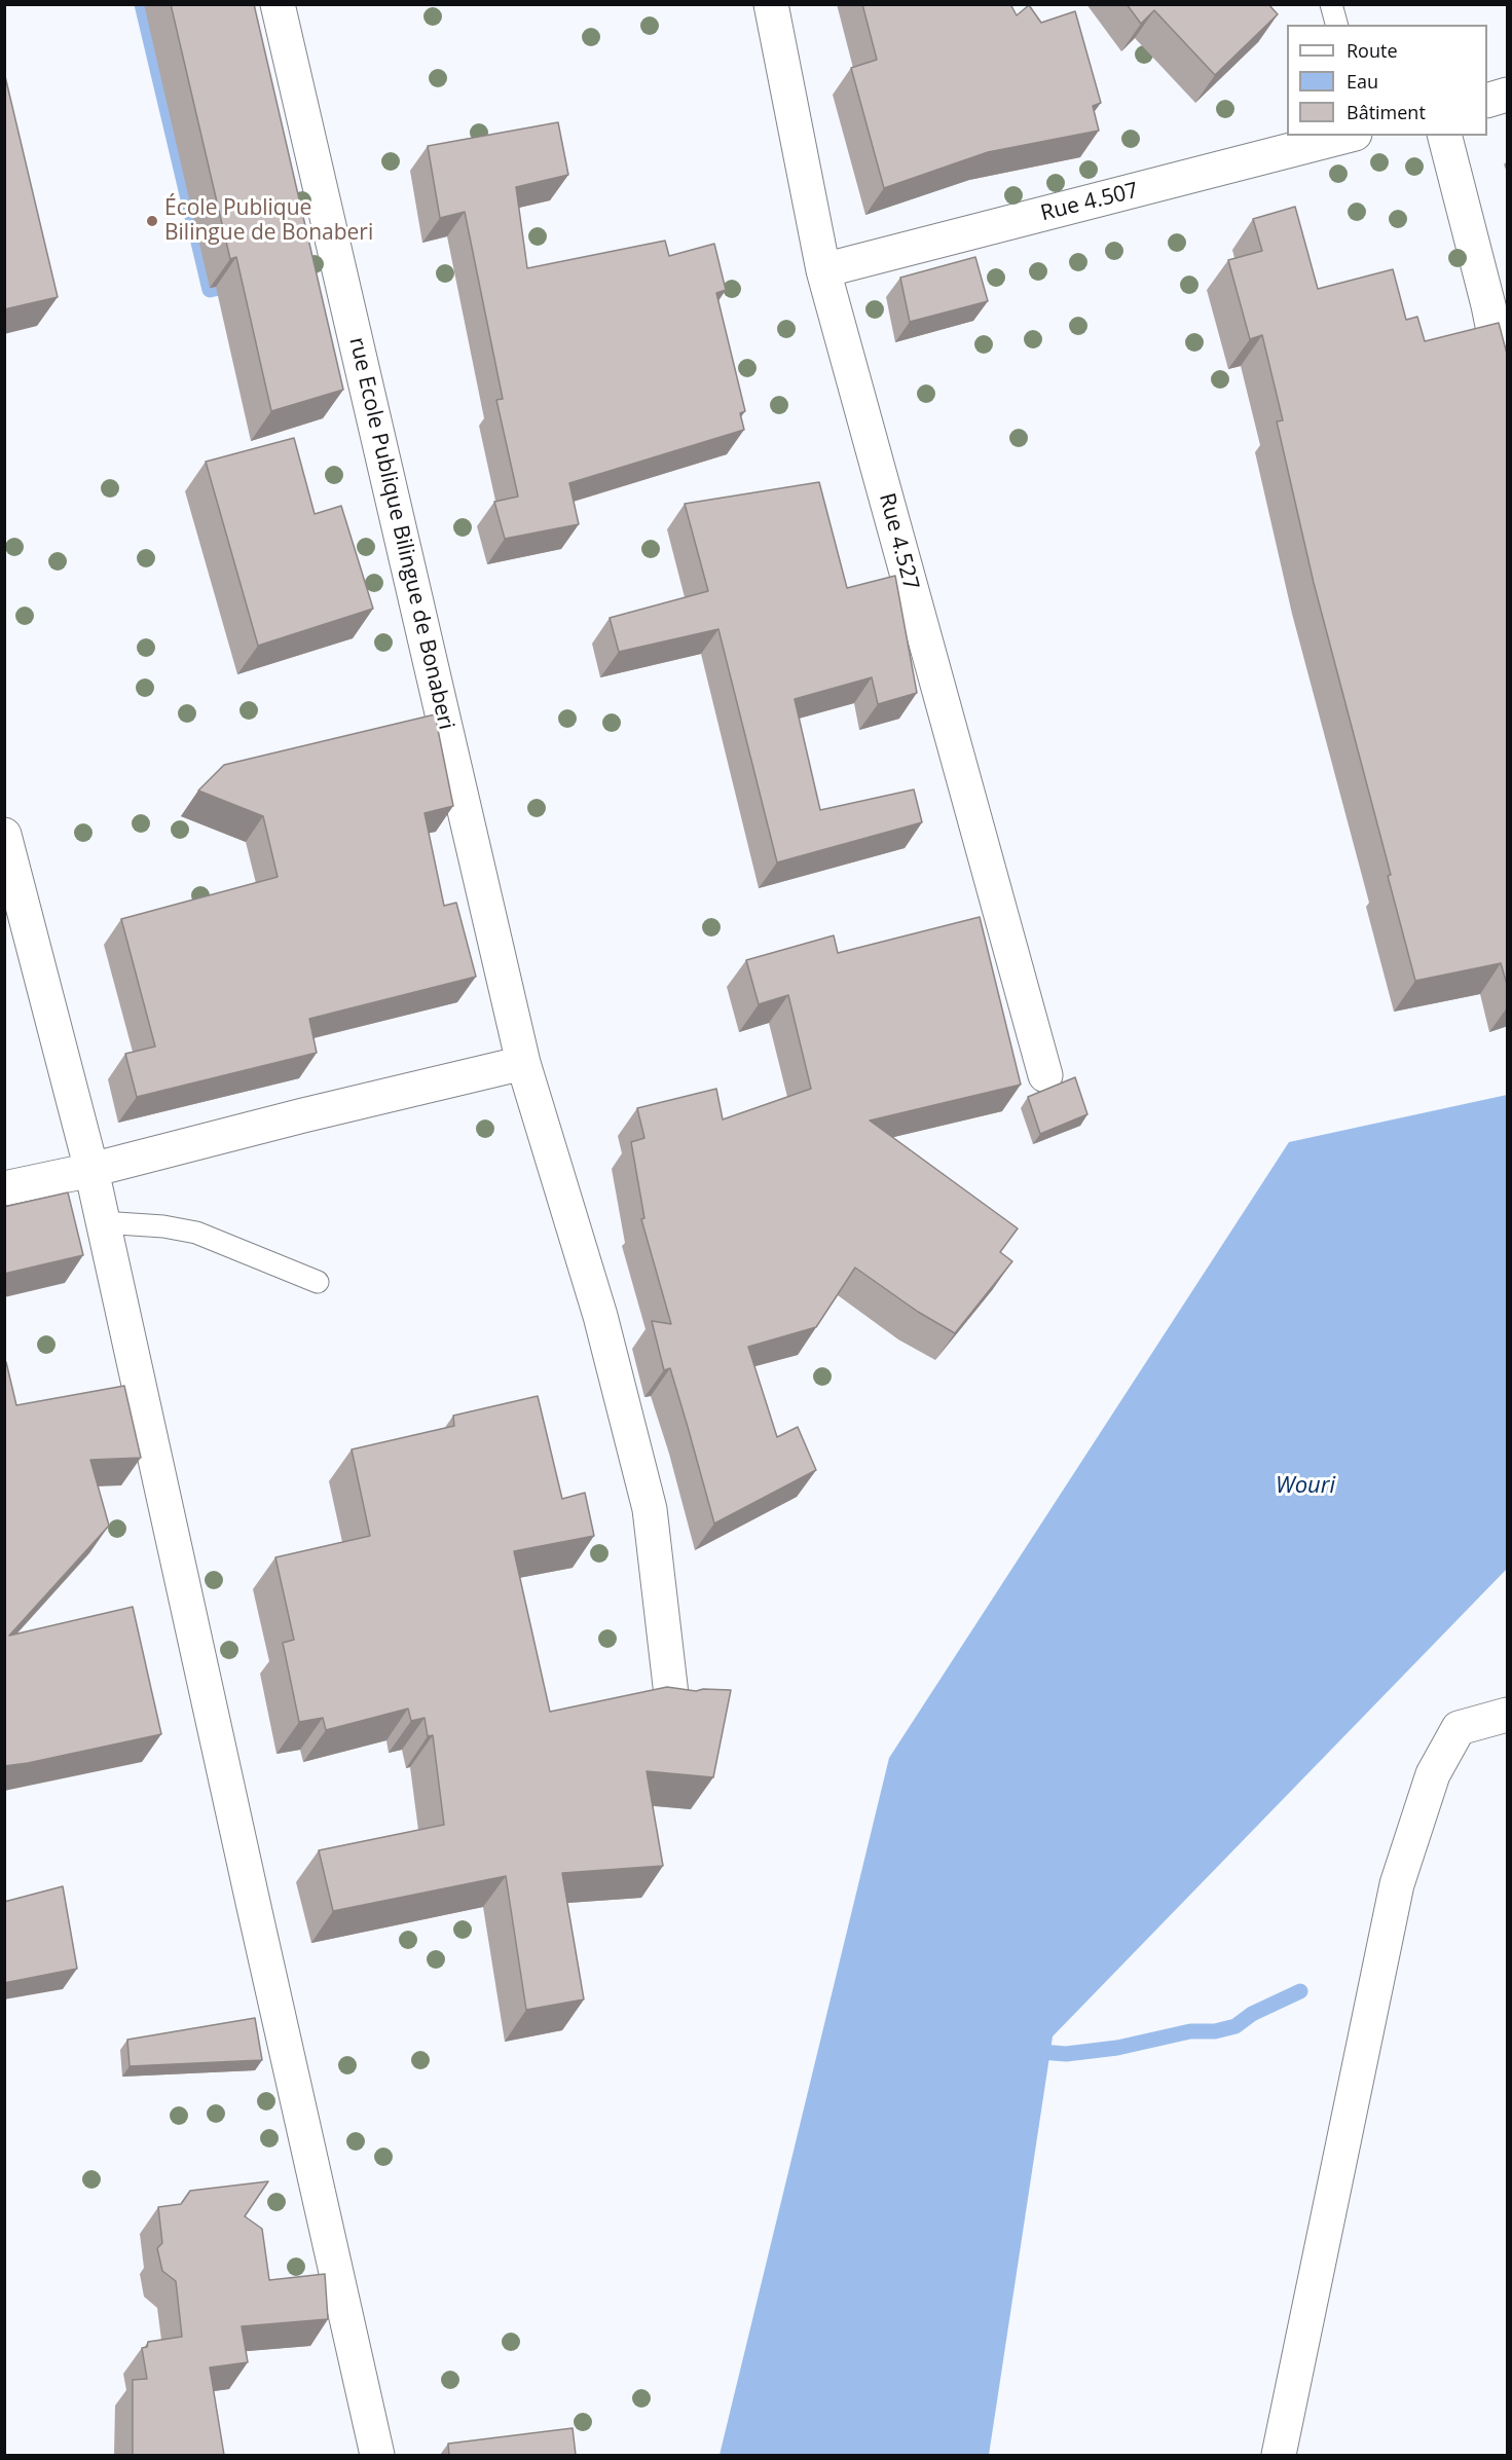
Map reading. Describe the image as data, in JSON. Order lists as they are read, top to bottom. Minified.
{"streets":{"street":["Rue 4.507","rue Ecole Publique Bilingue de Bonaberi","Rue 4.527"]},"crossings":[["Rue 4.507","Rue 4.527"]],"water":["Wouri"],"places":["École Publique Bilingue de Bonaberi"],"legend":["Route","Eau","Bâtiment"]}
